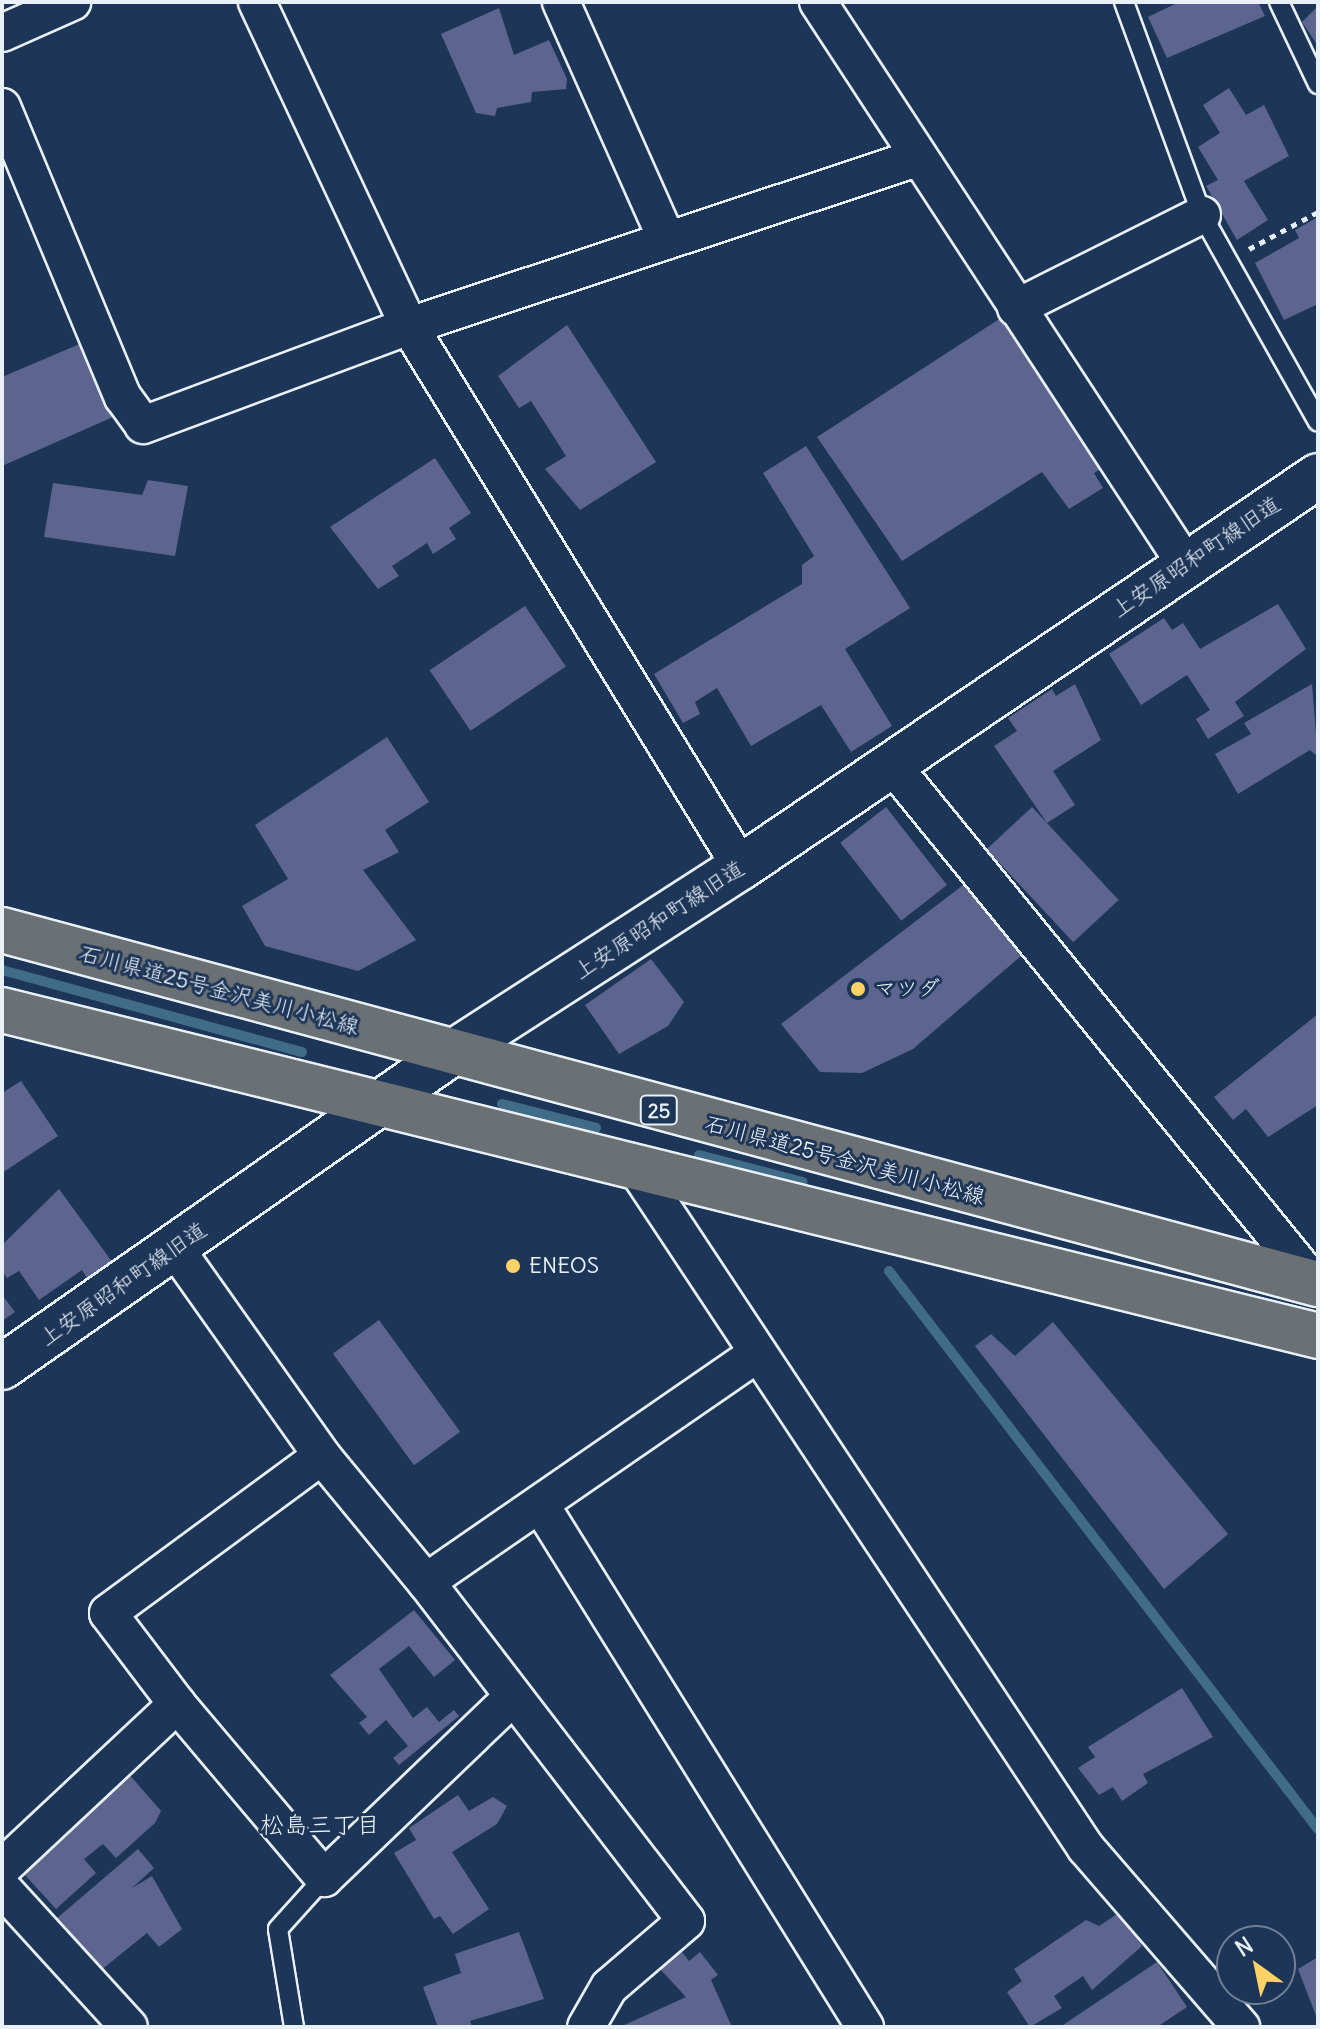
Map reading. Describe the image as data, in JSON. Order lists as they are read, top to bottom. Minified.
{"streets":{"main road":["石川県道25号金沢美川小松線","25"],"street":["上安原昭和町線旧道"]},"crossings":[["上安原昭和町線旧道","石川県道25号金沢美川小松線"]],"districts":["松島三丁目"],"places":["マツダ","ENEOS"],"north":"top left"}
